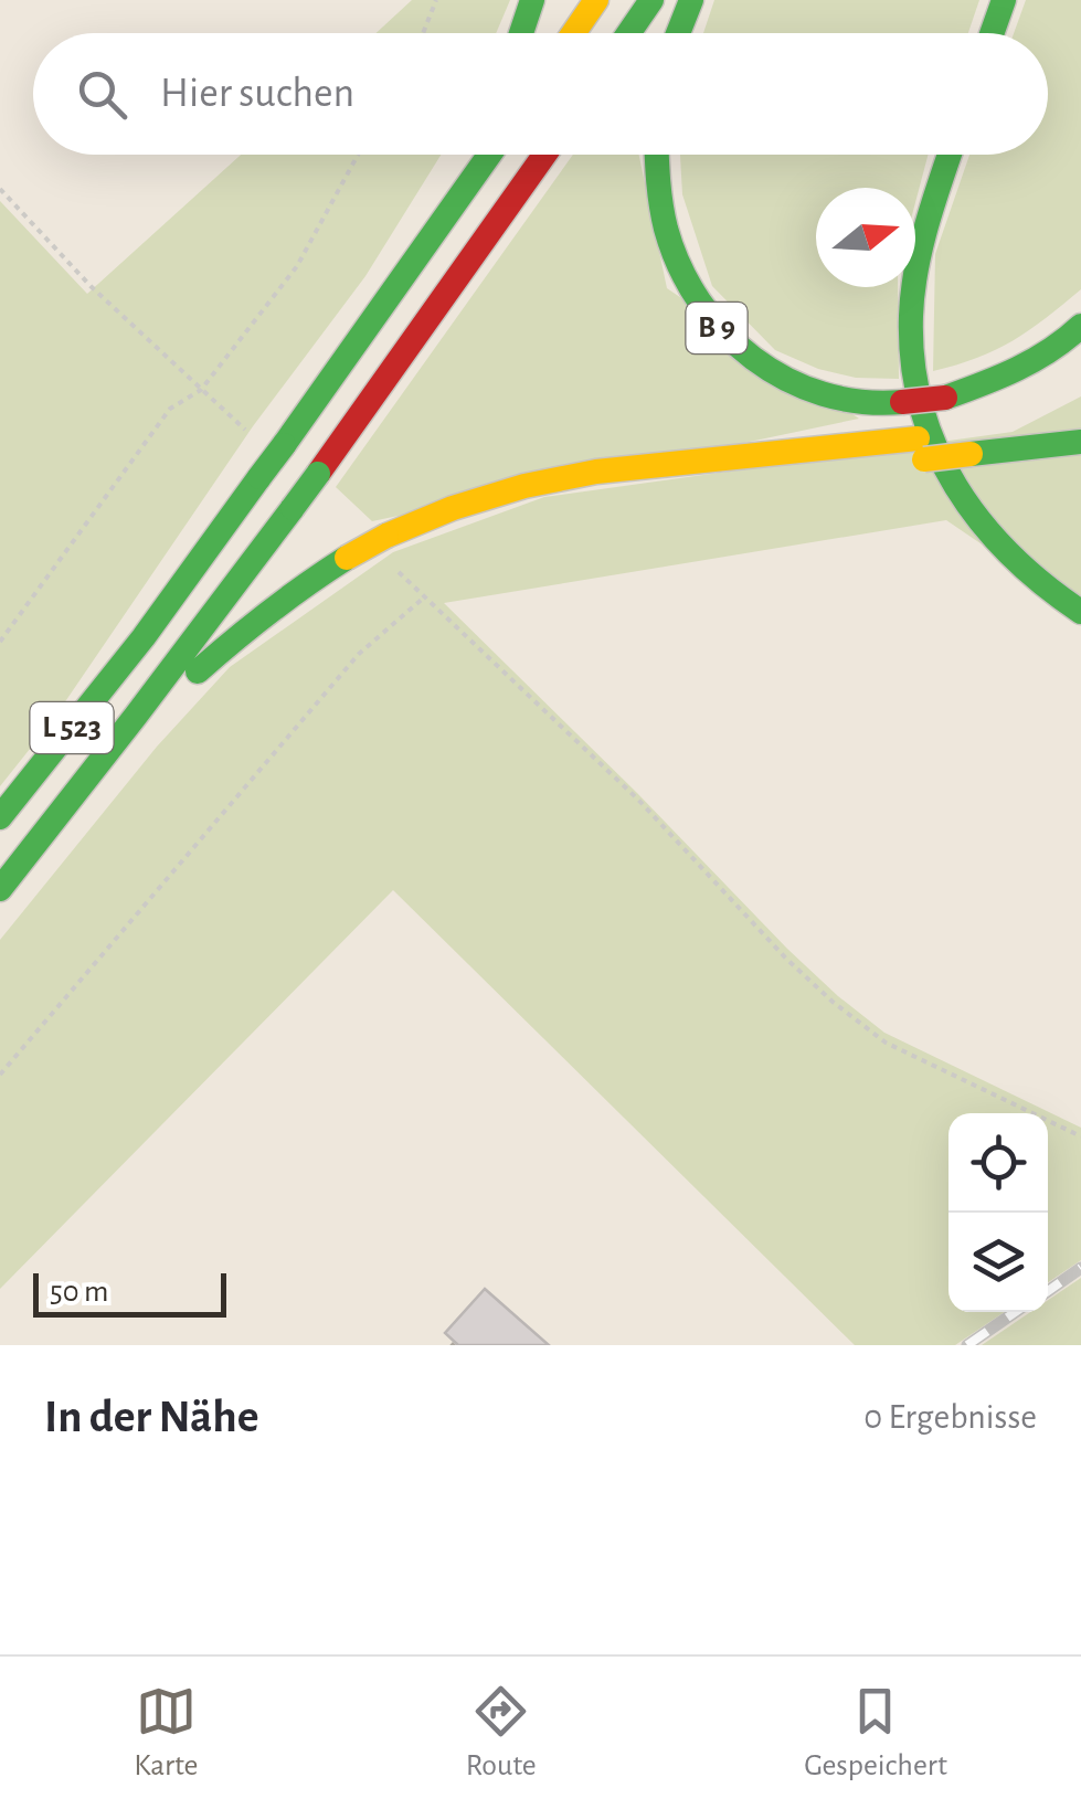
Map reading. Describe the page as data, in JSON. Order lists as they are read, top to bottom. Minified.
{"streets":{"highway":["B 9","L 523"]},"scale_bar":"50 m","north":"right","page":{"search":"Hier suchen","scale":"50 m","heading":["In der Nähe","0 Ergebnisse"],"nav":["Karte","Route","Gespeichert"]}}
